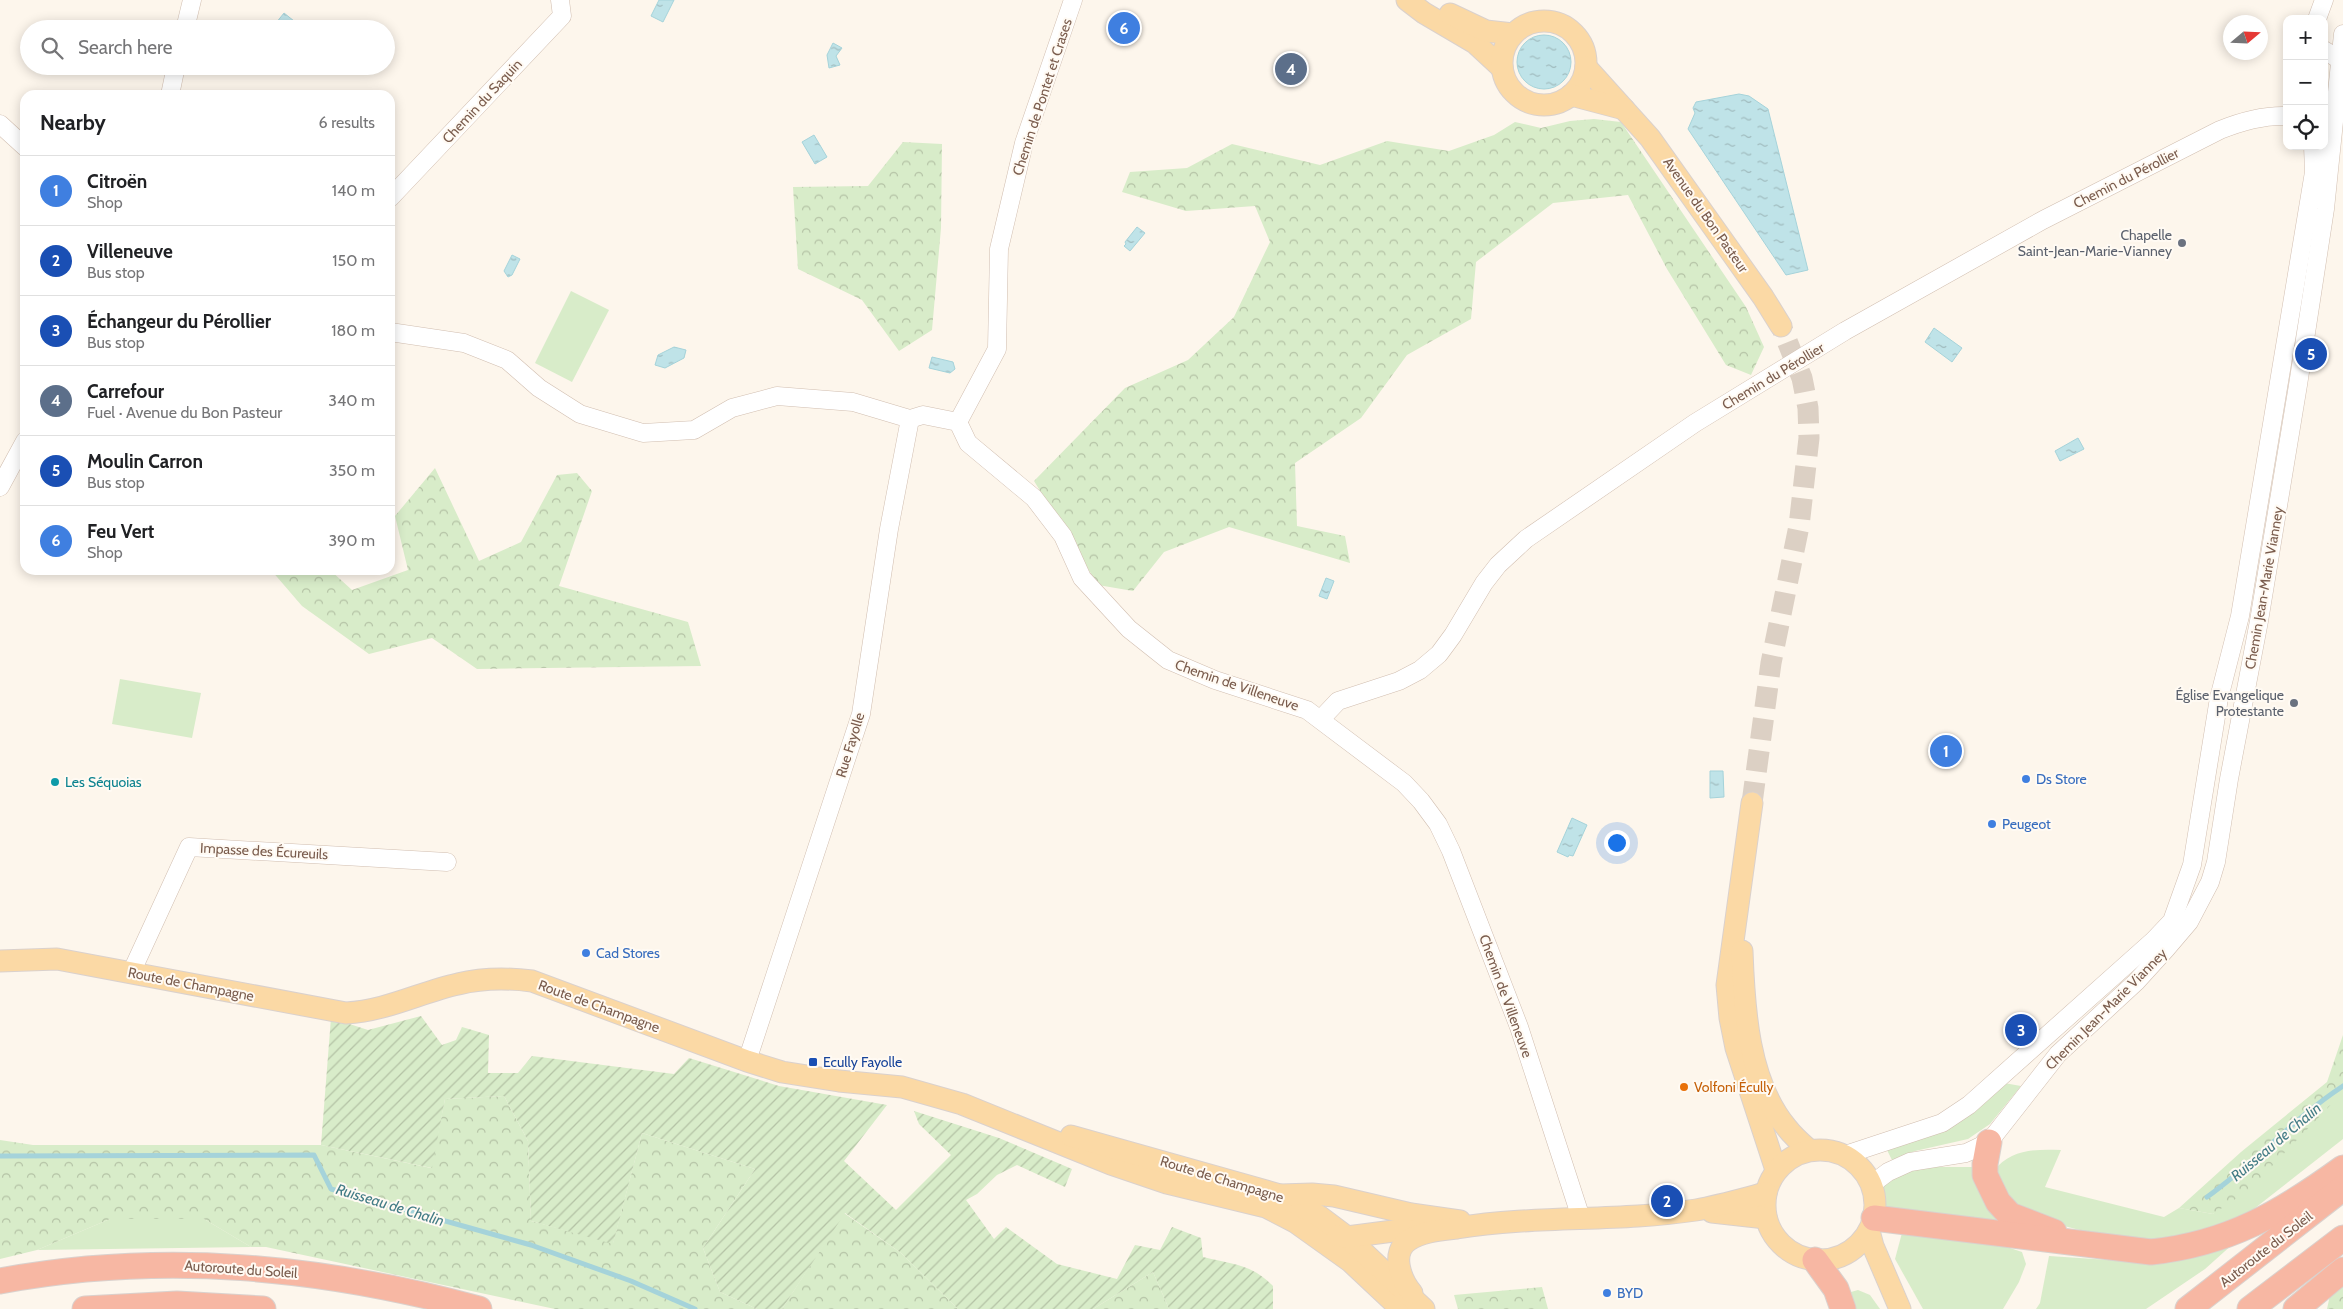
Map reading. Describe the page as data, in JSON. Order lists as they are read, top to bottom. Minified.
{"streets":{"highway":["Autoroute du Soleil"],"main road":["Avenue du Bon Pasteur","Route de Champagne"],"street":["Chemin de Pontet et Crases","Chemin du Saquin","Chemin du Pérollier","Chemin Jean-Marie Vianney","Chemin de Villeneuve","Rue Fayolle","Impasse des Écureuils"]},"crossings":[["Chemin de Pontet et Crases","Chemin de Villeneuve"],["Chemin du Pérollier","Chemin de Villeneuve"],["Rue Fayolle","Route de Champagne"],["Impasse des Écureuils","Route de Champagne"]],"water":["Ruisseau de Chalin"],"places":{"other":["Chapelle Saint-Jean-Marie-Vianney","Église Evangelique Protestante","Ds Store","Les Séquoias","Peugeot","Cad Stores","Volfoni Écully","BYD"],"transit":["Ecully Fayolle"]},"north":"right","page":{"pins":["6","4","5","1","3","2"],"map_buttons":["+","−"],"search":"Search here","heading":["Nearby","6 results"],"list":[{"mark":"1","name":"Citroën","note":"Shop","value":"140 m"},{"mark":"2","name":"Villeneuve","note":"Bus stop","value":"150 m"},{"mark":"3","name":"Échangeur du Pérollier","note":"Bus stop","value":"180 m"},{"mark":"4","name":"Carrefour","note":"Fuel · Avenue du Bon Pasteur","value":"340 m"},{"mark":"5","name":"Moulin Carron","note":"Bus stop","value":"350 m"},{"mark":"6","name":"Feu Vert","note":"Shop","value":"390 m"}]}}
